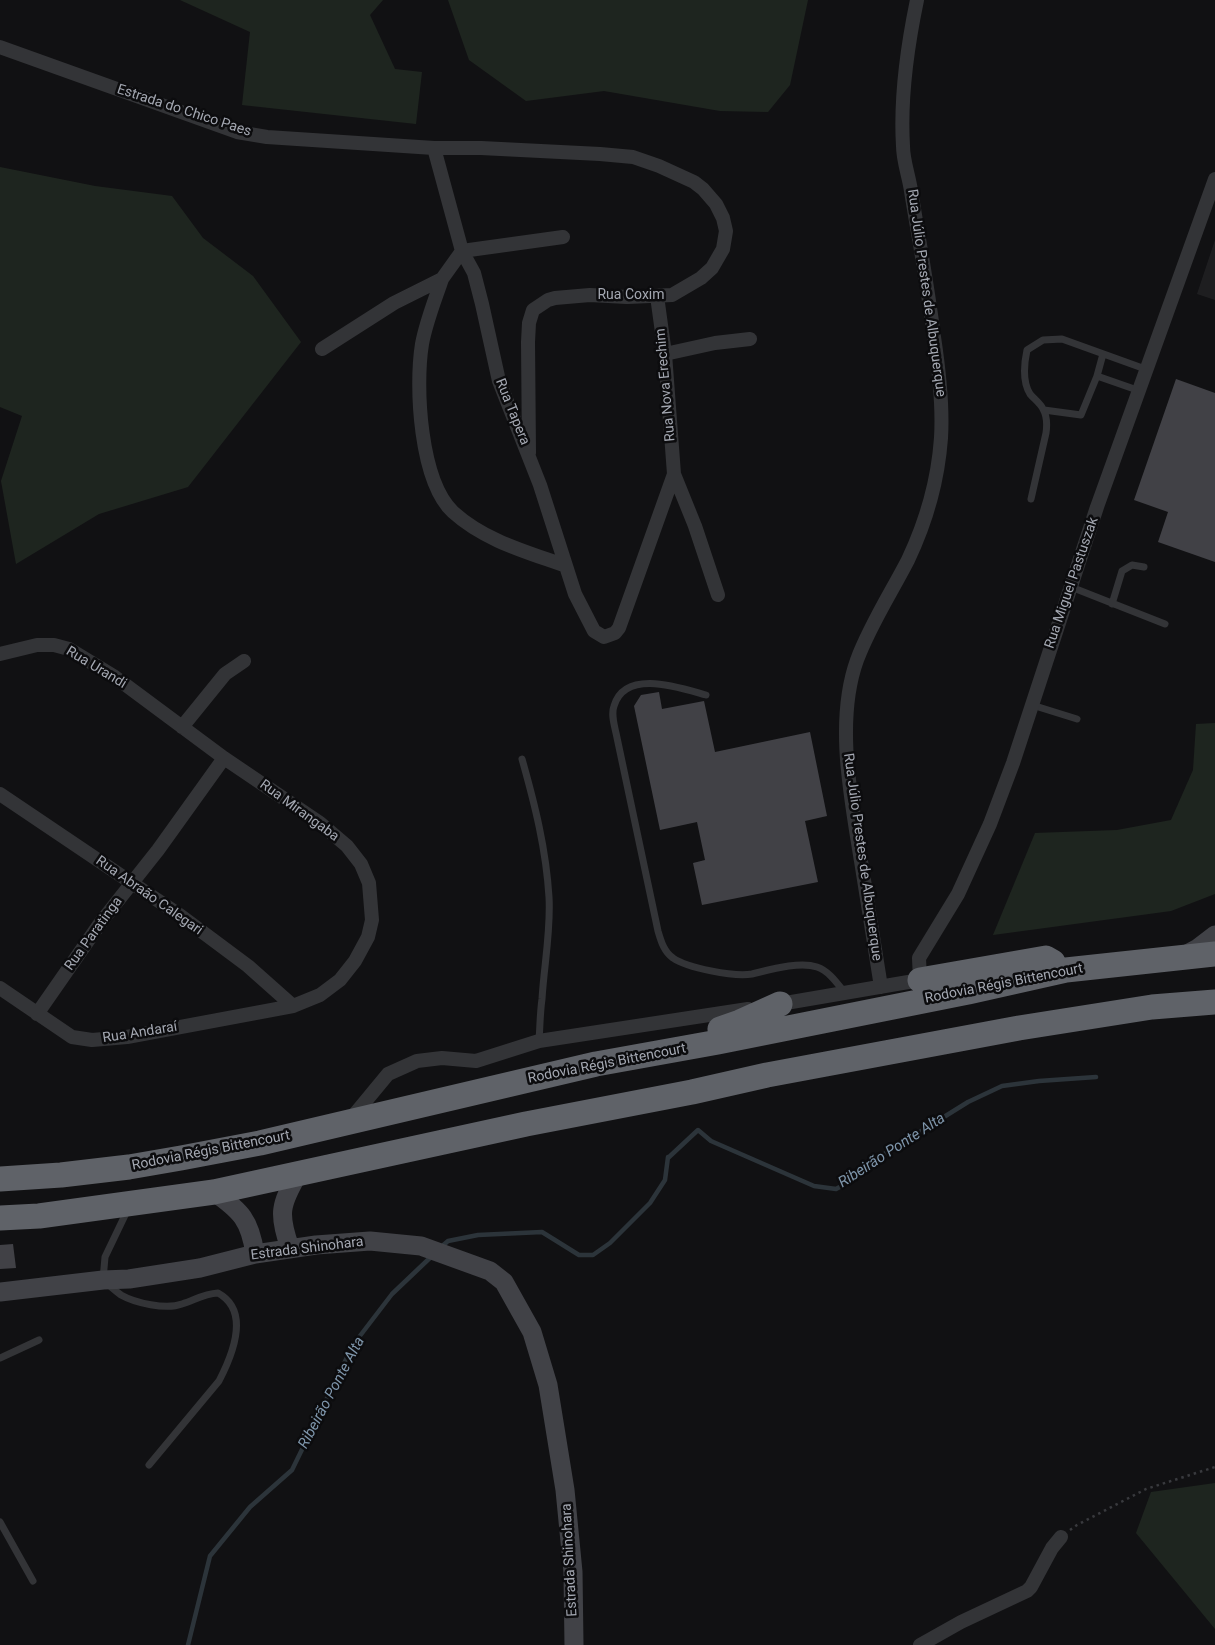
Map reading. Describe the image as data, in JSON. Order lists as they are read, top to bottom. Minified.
{"streets":{"highway":["Rodovia Régis Bittencourt"],"street":["Estrada do Chico Paes","Rua Júlio Prestes de Albuquerque","Rua Coxim","Rua Nova Erechim","Rua Tapera","Rua Miguel Pastuszak","Rua Urandi","Rua Mirangaba","Rua Abraão Calegari","Rua Paratinga","Rua Andaraí","Estrada Shinohara"]},"crossings":[["Estrada do Chico Paes","Rua Coxim"],["Estrada do Chico Paes","Rua Tapera"],["Rua Coxim","Rua Nova Erechim"],["Rua Coxim","Rua Tapera"],["Rua Nova Erechim","Rua Tapera"],["Rua Urandi","Rua Mirangaba"],["Rua Mirangaba","Rua Abraão Calegari"],["Rua Mirangaba","Rua Paratinga"],["Rua Mirangaba","Rua Andaraí"],["Rua Abraão Calegari","Rua Paratinga"],["Rua Abraão Calegari","Rua Andaraí"],["Rua Paratinga","Rua Andaraí"]],"water":["Ribeirão Ponte Alta"]}
